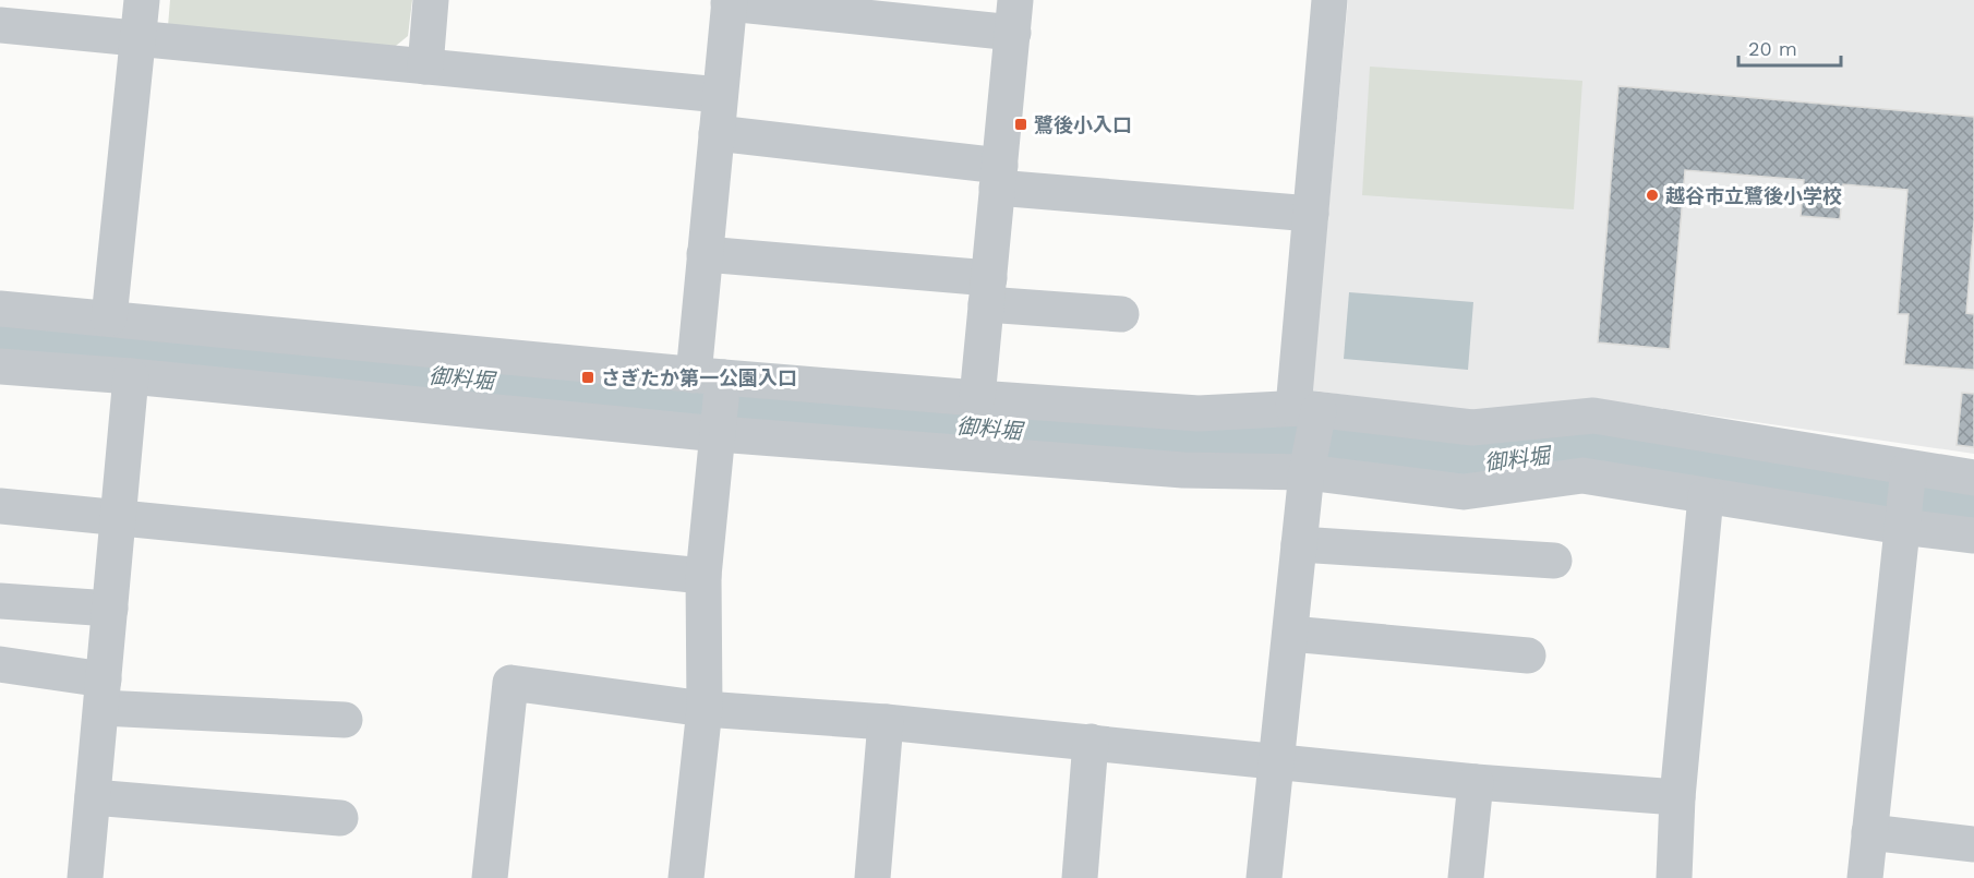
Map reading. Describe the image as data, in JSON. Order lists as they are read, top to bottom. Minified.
{"water":["御料堀"],"places":{"transit":["鷺後小入口","さぎたか第一公園入口"],"other":["越谷市立鷺後小学校"]},"scale_bar":"20 m"}
